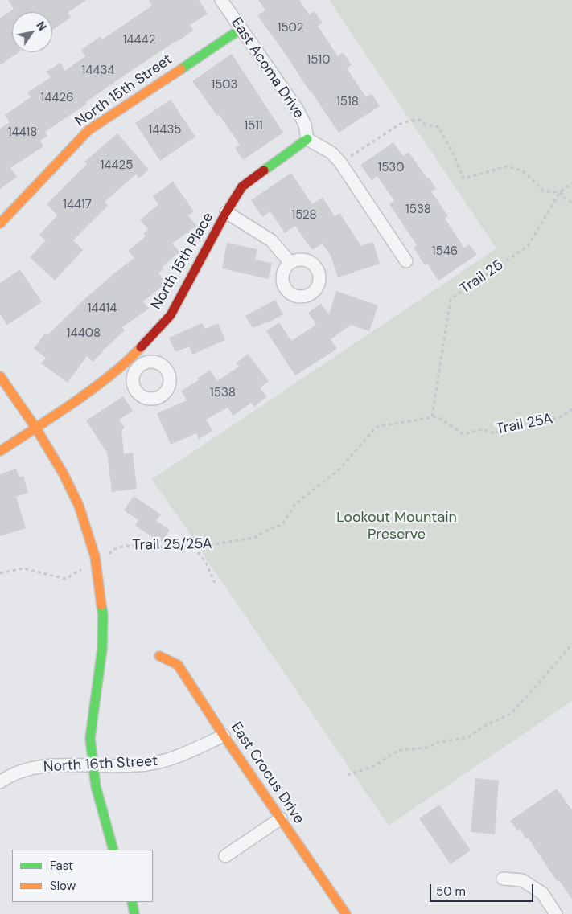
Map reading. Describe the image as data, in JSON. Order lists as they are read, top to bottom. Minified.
{"streets":{"street":["East Acoma Drive","North 15th Street","North 15th Place","North 16th Street","East Crocus Drive"],"path":["Trail 25","Trail 25A","Trail 25/25A"]},"crossings":[["East Acoma Drive","North 15th Street"],["East Acoma Drive","North 15th Place"],["Trail 25","Trail 25A"],["Trail 25","Trail 25/25A"],["Trail 25A","Trail 25/25A"],["North 16th Street","East Crocus Drive"]],"parks":["Lookout Mountain Preserve"],"house_numbers":["1502","14442","1510","14434","1503","14426","1518","1511","14435","14418","14425","1530","14417","1538","1528","1546","14414","14408","1538"],"legend":["Fast","Slow"],"scale_bar":"50 m","north":"top right"}
